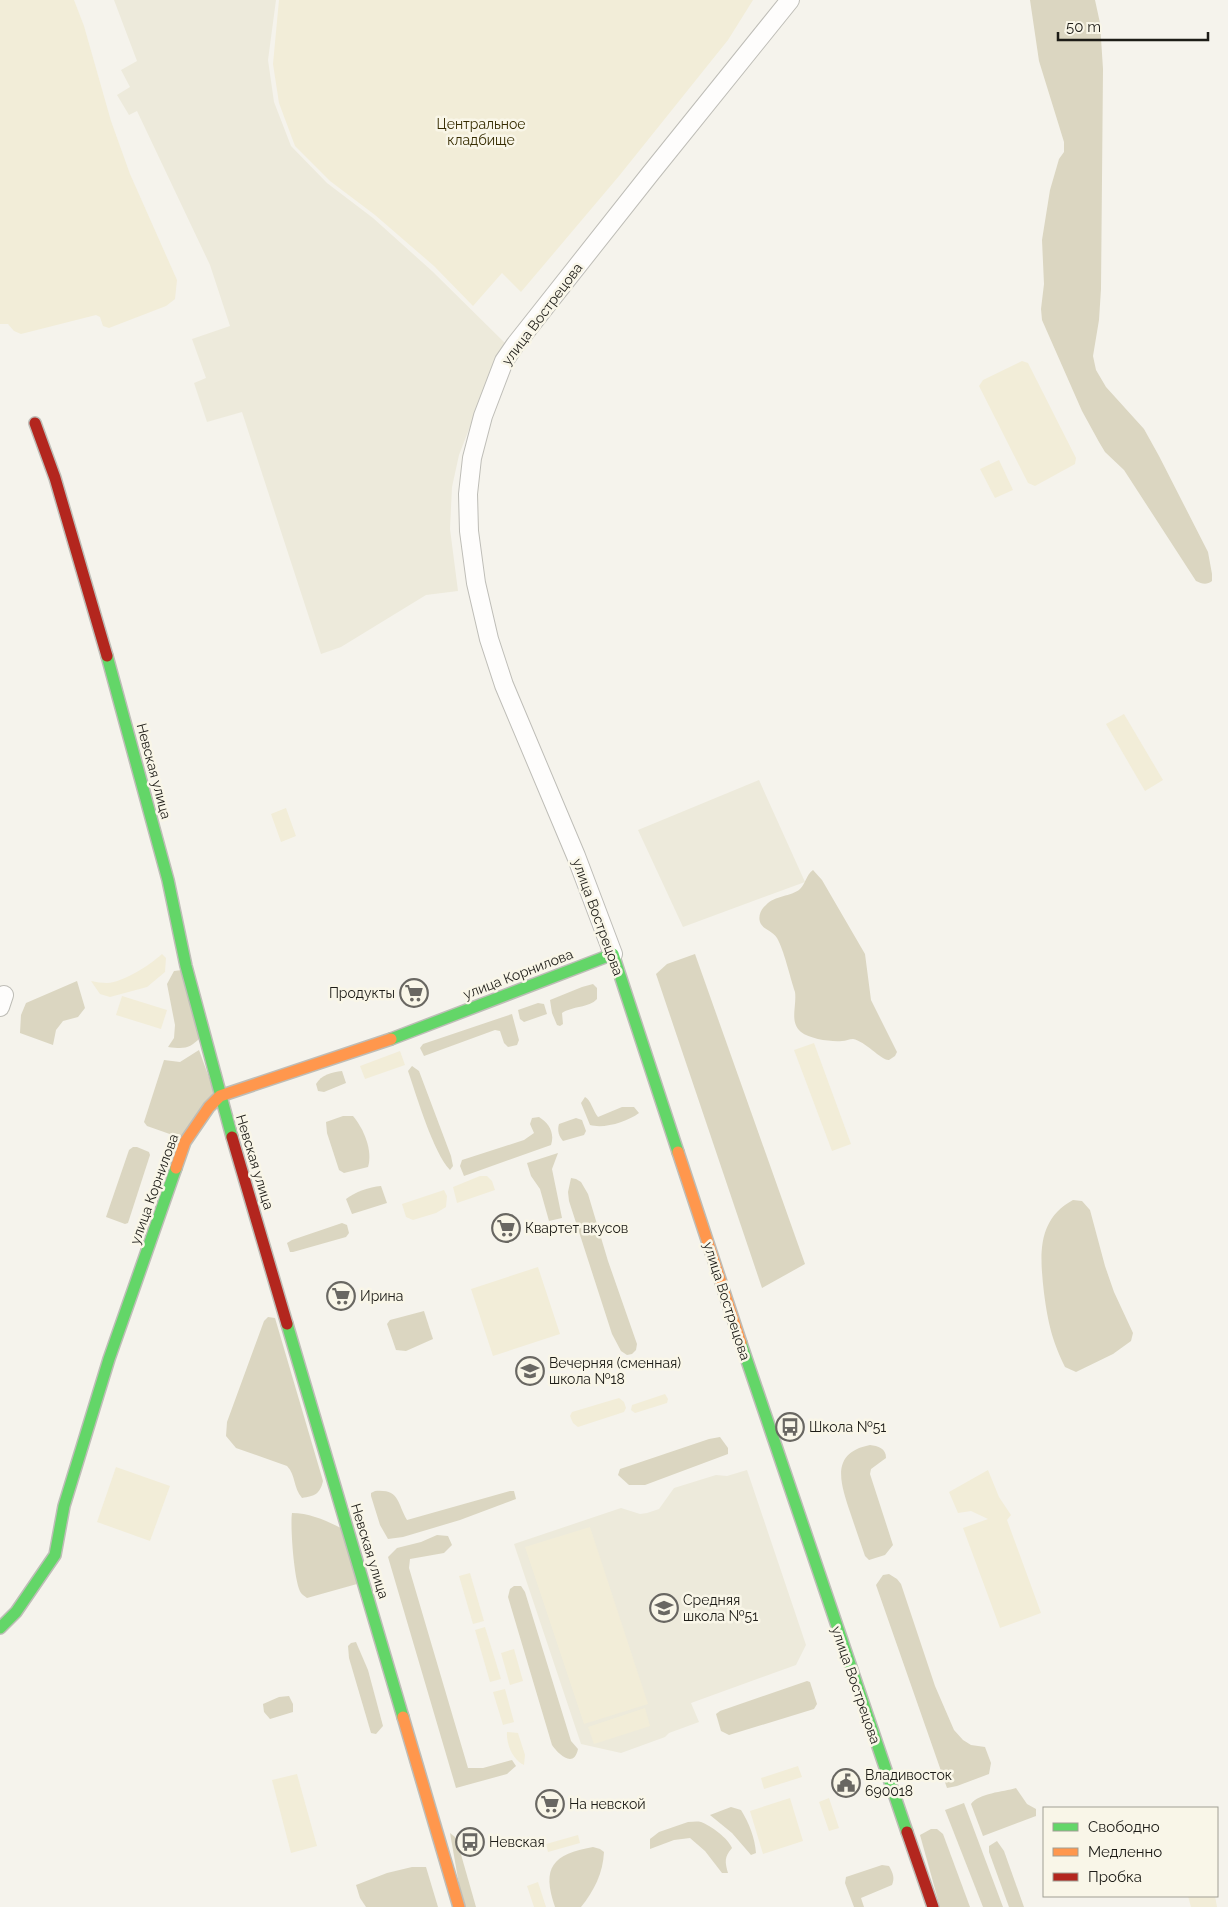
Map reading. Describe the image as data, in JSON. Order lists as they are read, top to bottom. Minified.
{"streets":{"street":["улица Вострецова","Невская улица","улица Корнилова"]},"crossings":[["улица Вострецова","улица Корнилова"],["Невская улица","улица Корнилова"]],"parks":["Центральное кладбище"],"places":{"supermarket":["Продукты","Квартет вкусов","Ирина","На невской"],"school or university":["Вечерняя (сменная) школа №18","Средняя школа №51"],"bus stop":["Школа №51","Невская"],"public building":["Владивосток 690018"]},"legend":["Свободно","Медленно","Пробка"],"scale_bar":"50 m"}
